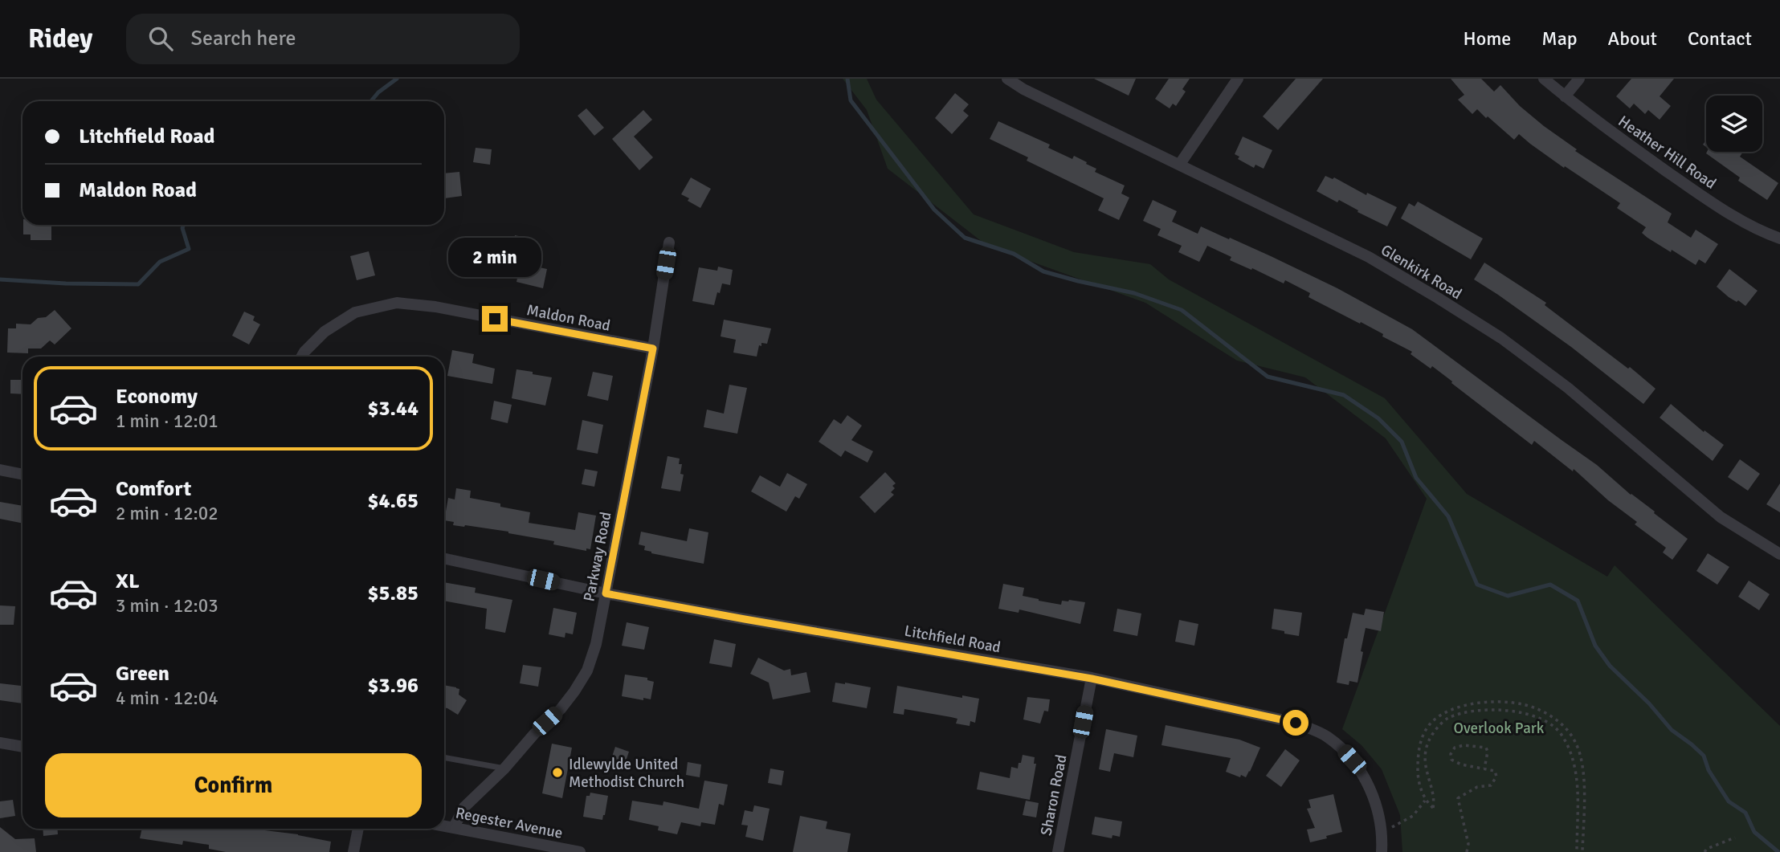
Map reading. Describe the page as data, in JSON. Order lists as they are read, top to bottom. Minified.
{"streets":{"street":["Heather Hill Road","Glenkirk Road","Maldon Road","Parkway Road","Litchfield Road","Sharon Road","Regester Avenue"]},"crossings":[["Maldon Road","Parkway Road"],["Parkway Road","Litchfield Road"],["Parkway Road","Regester Avenue"],["Litchfield Road","Sharon Road"]],"parks":["Overlook Park"],"places":["Idlewylde United Methodist Church"],"page":{"header":"Ridey","search":"Search here","nav":["Home","Map","About","Contact"],"banner":["Litchfield Road","Maldon Road"],"bubble":"2 min","list":[{"name":"Economy","note":"1 min · 12:01","value":"$3.44"},{"name":"Comfort","note":"2 min · 12:02","value":"$4.65"},{"name":"XL","note":"3 min · 12:03","value":"$5.85"},{"name":"Green","note":"4 min · 12:04","value":"$3.96"}],"buttons":"Confirm"}}
